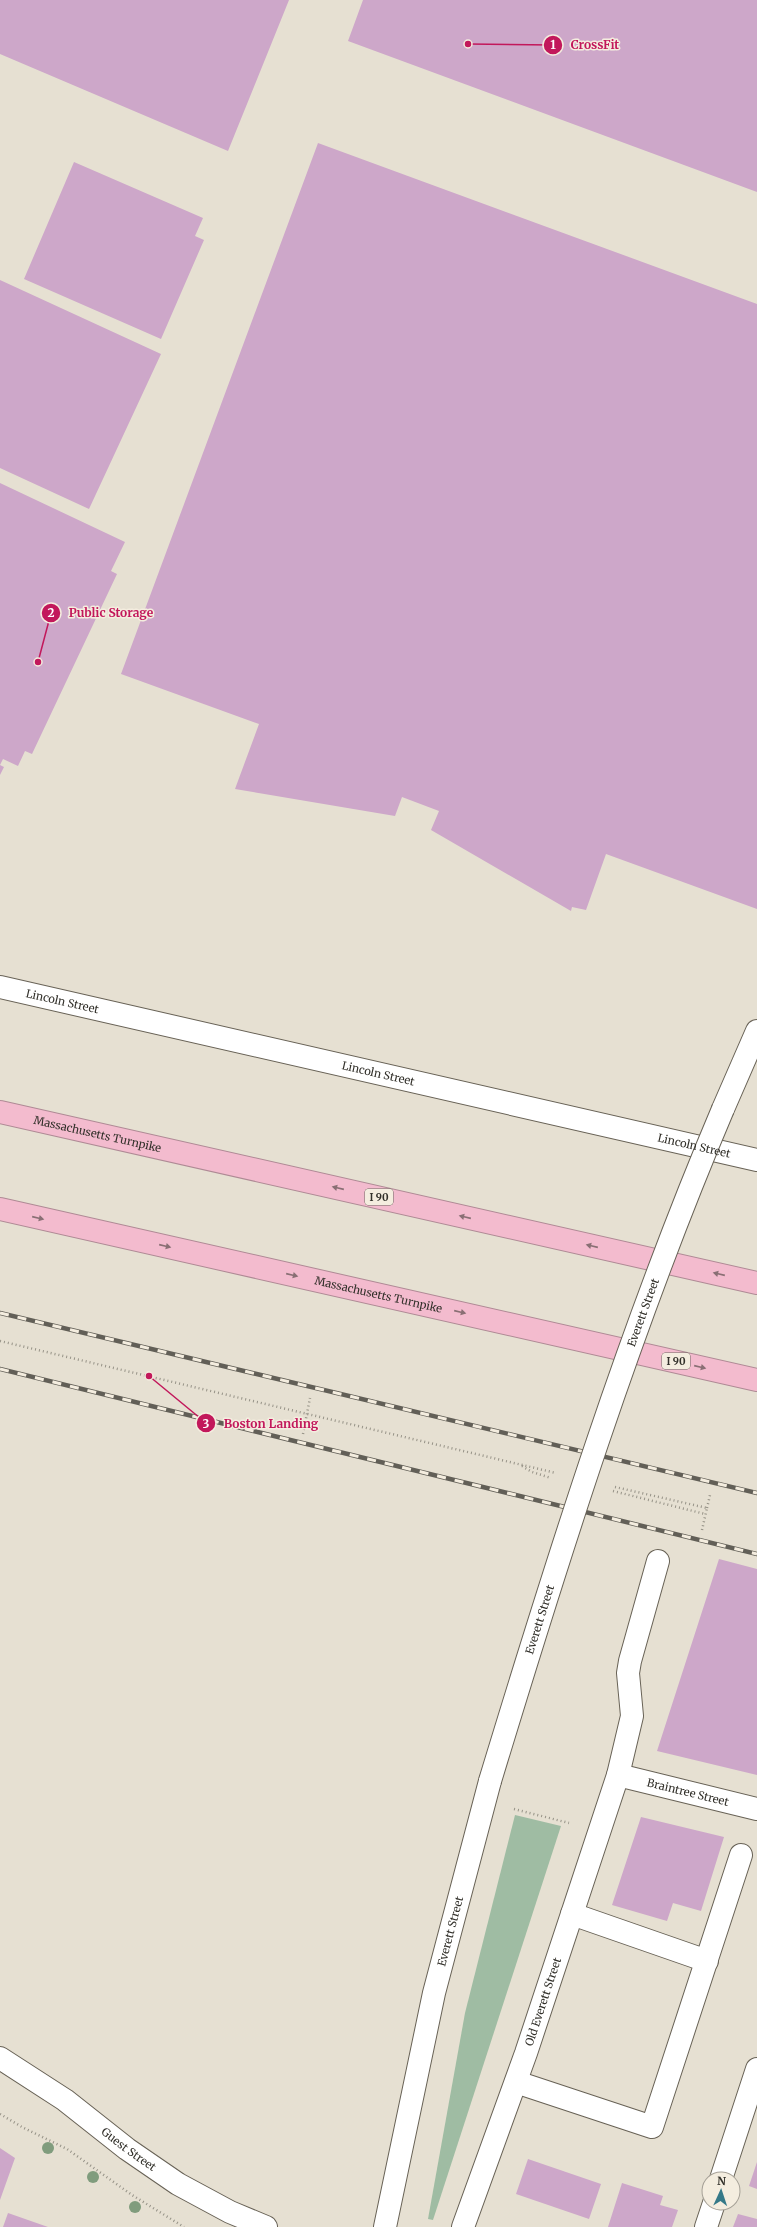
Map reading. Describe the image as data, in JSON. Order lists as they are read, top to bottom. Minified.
{"streets":{"highway":["Massachusetts Turnpike","I 90"],"street":["Lincoln Street","Everett Street","Braintree Street","Old Everett Street","Guest Street"]},"crossings":[["Braintree Street","Old Everett Street"]],"places":["CrossFit","Public Storage","Boston Landing"],"north":"top"}
